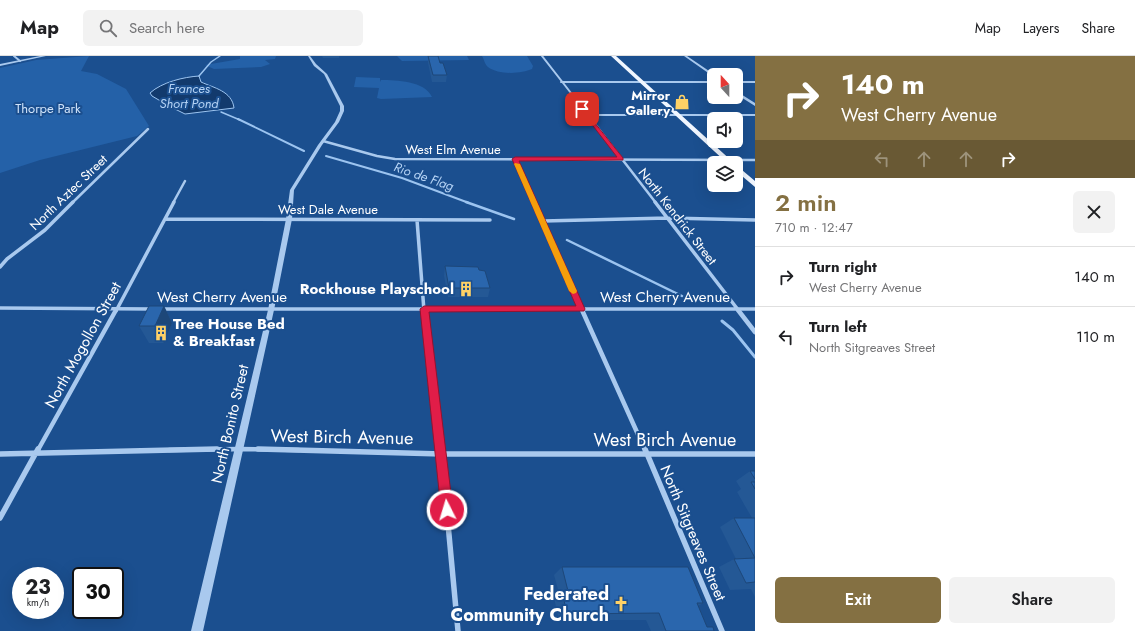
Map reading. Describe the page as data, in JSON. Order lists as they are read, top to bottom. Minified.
{"streets":{"street":["West Elm Avenue","North Aztec Street","West Dale Avenue","North Kendrick Street","West Cherry Avenue","North Mogollon Street","North Bonito Street","West Birch Avenue","North Sitgreaves Street"]},"crossings":[["West Elm Avenue","North Kendrick Street"],["West Elm Avenue","North Bonito Street"],["West Elm Avenue","North Sitgreaves Street"],["West Dale Avenue","North Mogollon Street"],["West Dale Avenue","North Bonito Street"],["North Kendrick Street","West Cherry Avenue"],["West Cherry Avenue","North Mogollon Street"],["West Cherry Avenue","North Bonito Street"],["West Cherry Avenue","North Sitgreaves Street"],["North Mogollon Street","West Birch Avenue"],["North Bonito Street","West Birch Avenue"],["West Birch Avenue","North Sitgreaves Street"]],"water":["Frances Short Pond","Rio de Flag"],"parks":["Thorpe Park"],"places":{"shop":["Mirror Gallery"],"building":["Rockhouse Playschool","Tree House Bed & Breakfast"],"church":["Federated Community Church"]},"north":"top","page":{"header":"Map","search":"Search here","nav":["Map","Layers","Share"],"turn":["140 m","West Cherry Avenue"],"heading":["2 min","710 m · 12:47"],"list":[{"name":"Turn right","note":"West Cherry Avenue","value":"140 m"},{"name":"Turn left","note":"North Sitgreaves Street","value":"110 m"}],"speed":"23 km/h","limit":"30","buttons":["Exit","Share"]}}
